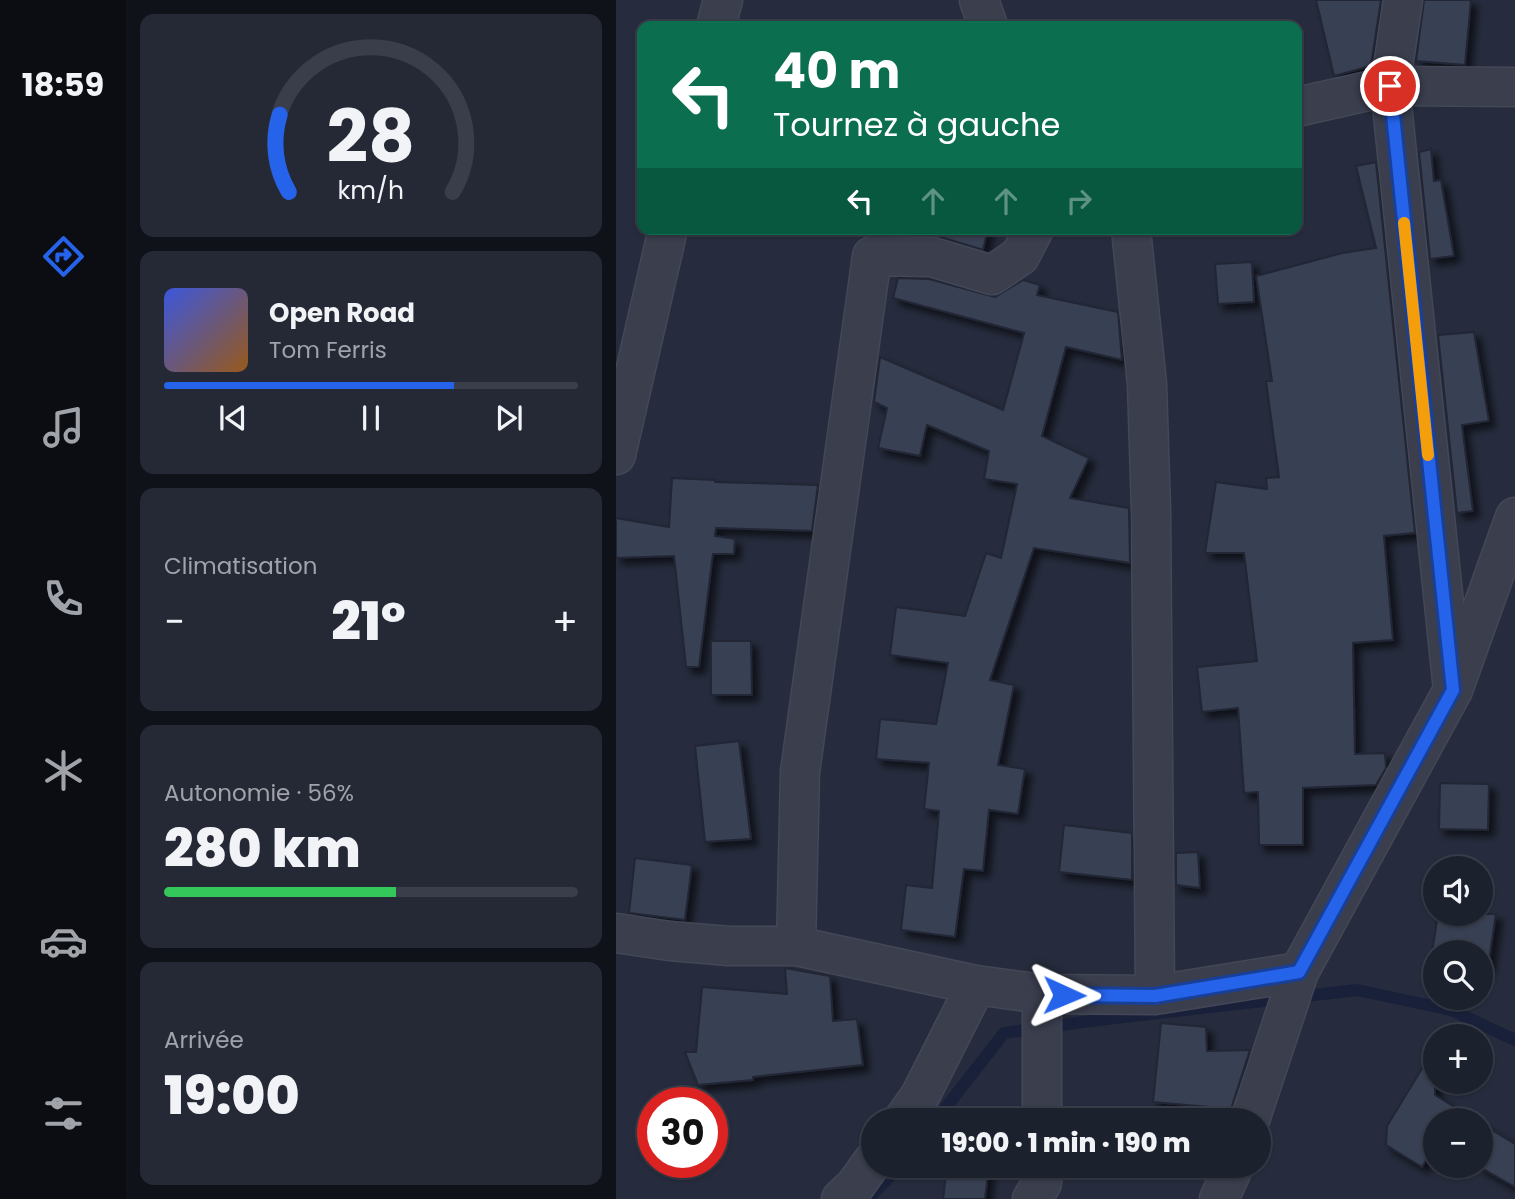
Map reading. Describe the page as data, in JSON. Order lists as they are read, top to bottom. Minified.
{"page":{"tabs":"18:59","turn":["40 m","Tournez à gauche"],"song":["Open Road","Tom Ferris"],"tile":["Climatisation",["Autonomie · 56%","280 km"],["Arrivée","19:00"]],"heat":["−","21°","+"],"map_buttons":["+","−"],"limit":"30","trip":"19:00 · 1 min · 190 m","gauge":["28","km/h"]}}
